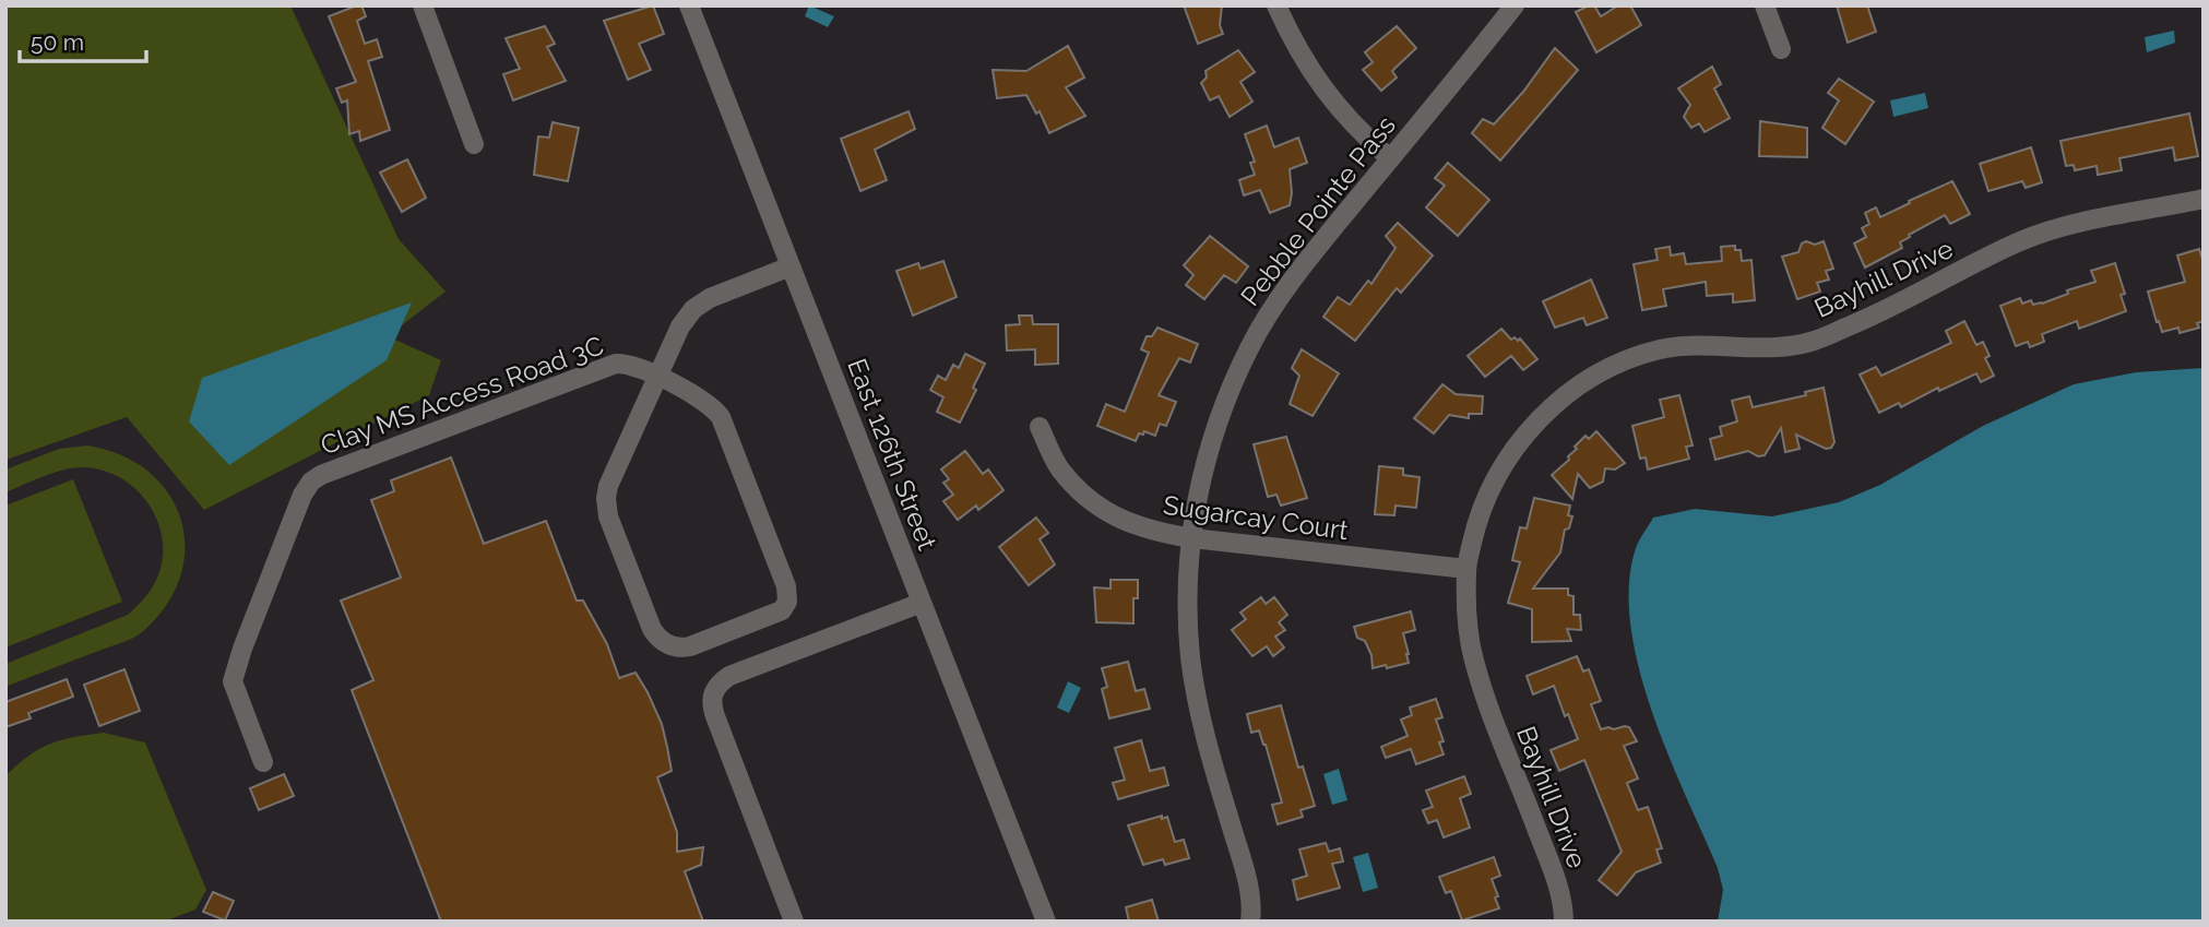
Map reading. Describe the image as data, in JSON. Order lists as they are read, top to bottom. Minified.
{"streets":{"street":["Pebble Pointe Pass","Bayhill Drive","Clay MS Access Road 3C","East 126th Street","Sugarcay Court"]},"crossings":[["Pebble Pointe Pass","Sugarcay Court"],["Bayhill Drive","Sugarcay Court"]],"scale_bar":"50 m"}
